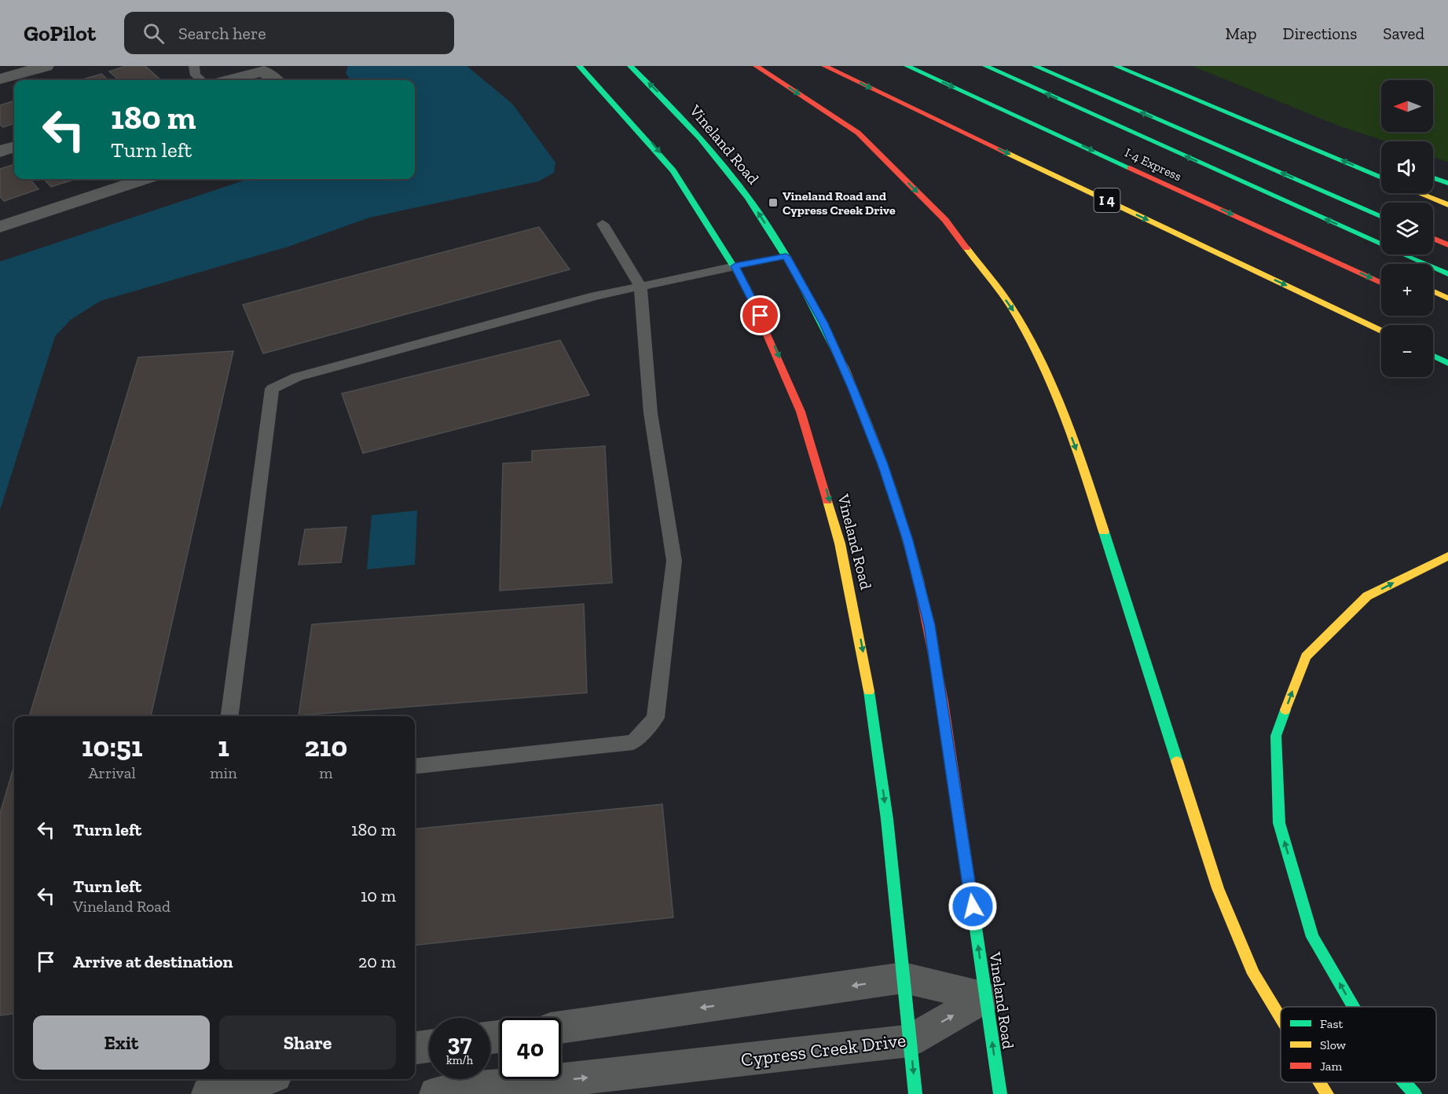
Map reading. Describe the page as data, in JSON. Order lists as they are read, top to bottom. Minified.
{"streets":{"main road":["Vineland Road","I-4 Express","I 4"],"street":["Cypress Creek Drive"]},"crossings":[["Vineland Road","Cypress Creek Drive"]],"places":{"transit":["Vineland Road and Cypress Creek Drive"]},"legend":["Fast","Slow","Jam"],"north":"left","page":{"header":"GoPilot","search":"Search here","nav":["Map","Directions","Saved"],"map_buttons":["+","−"],"turn":["180 m","Turn left"],"eta":["10:51","Arrival","1","min","210","m"],"list":[{"name":"Turn left","value":"180 m"},{"name":"Turn left","note":"Vineland Road","value":"10 m"},{"name":"Arrive at destination","value":"20 m"}],"buttons":["Exit","Share"],"speed":"37 km/h","limit":"40"}}
